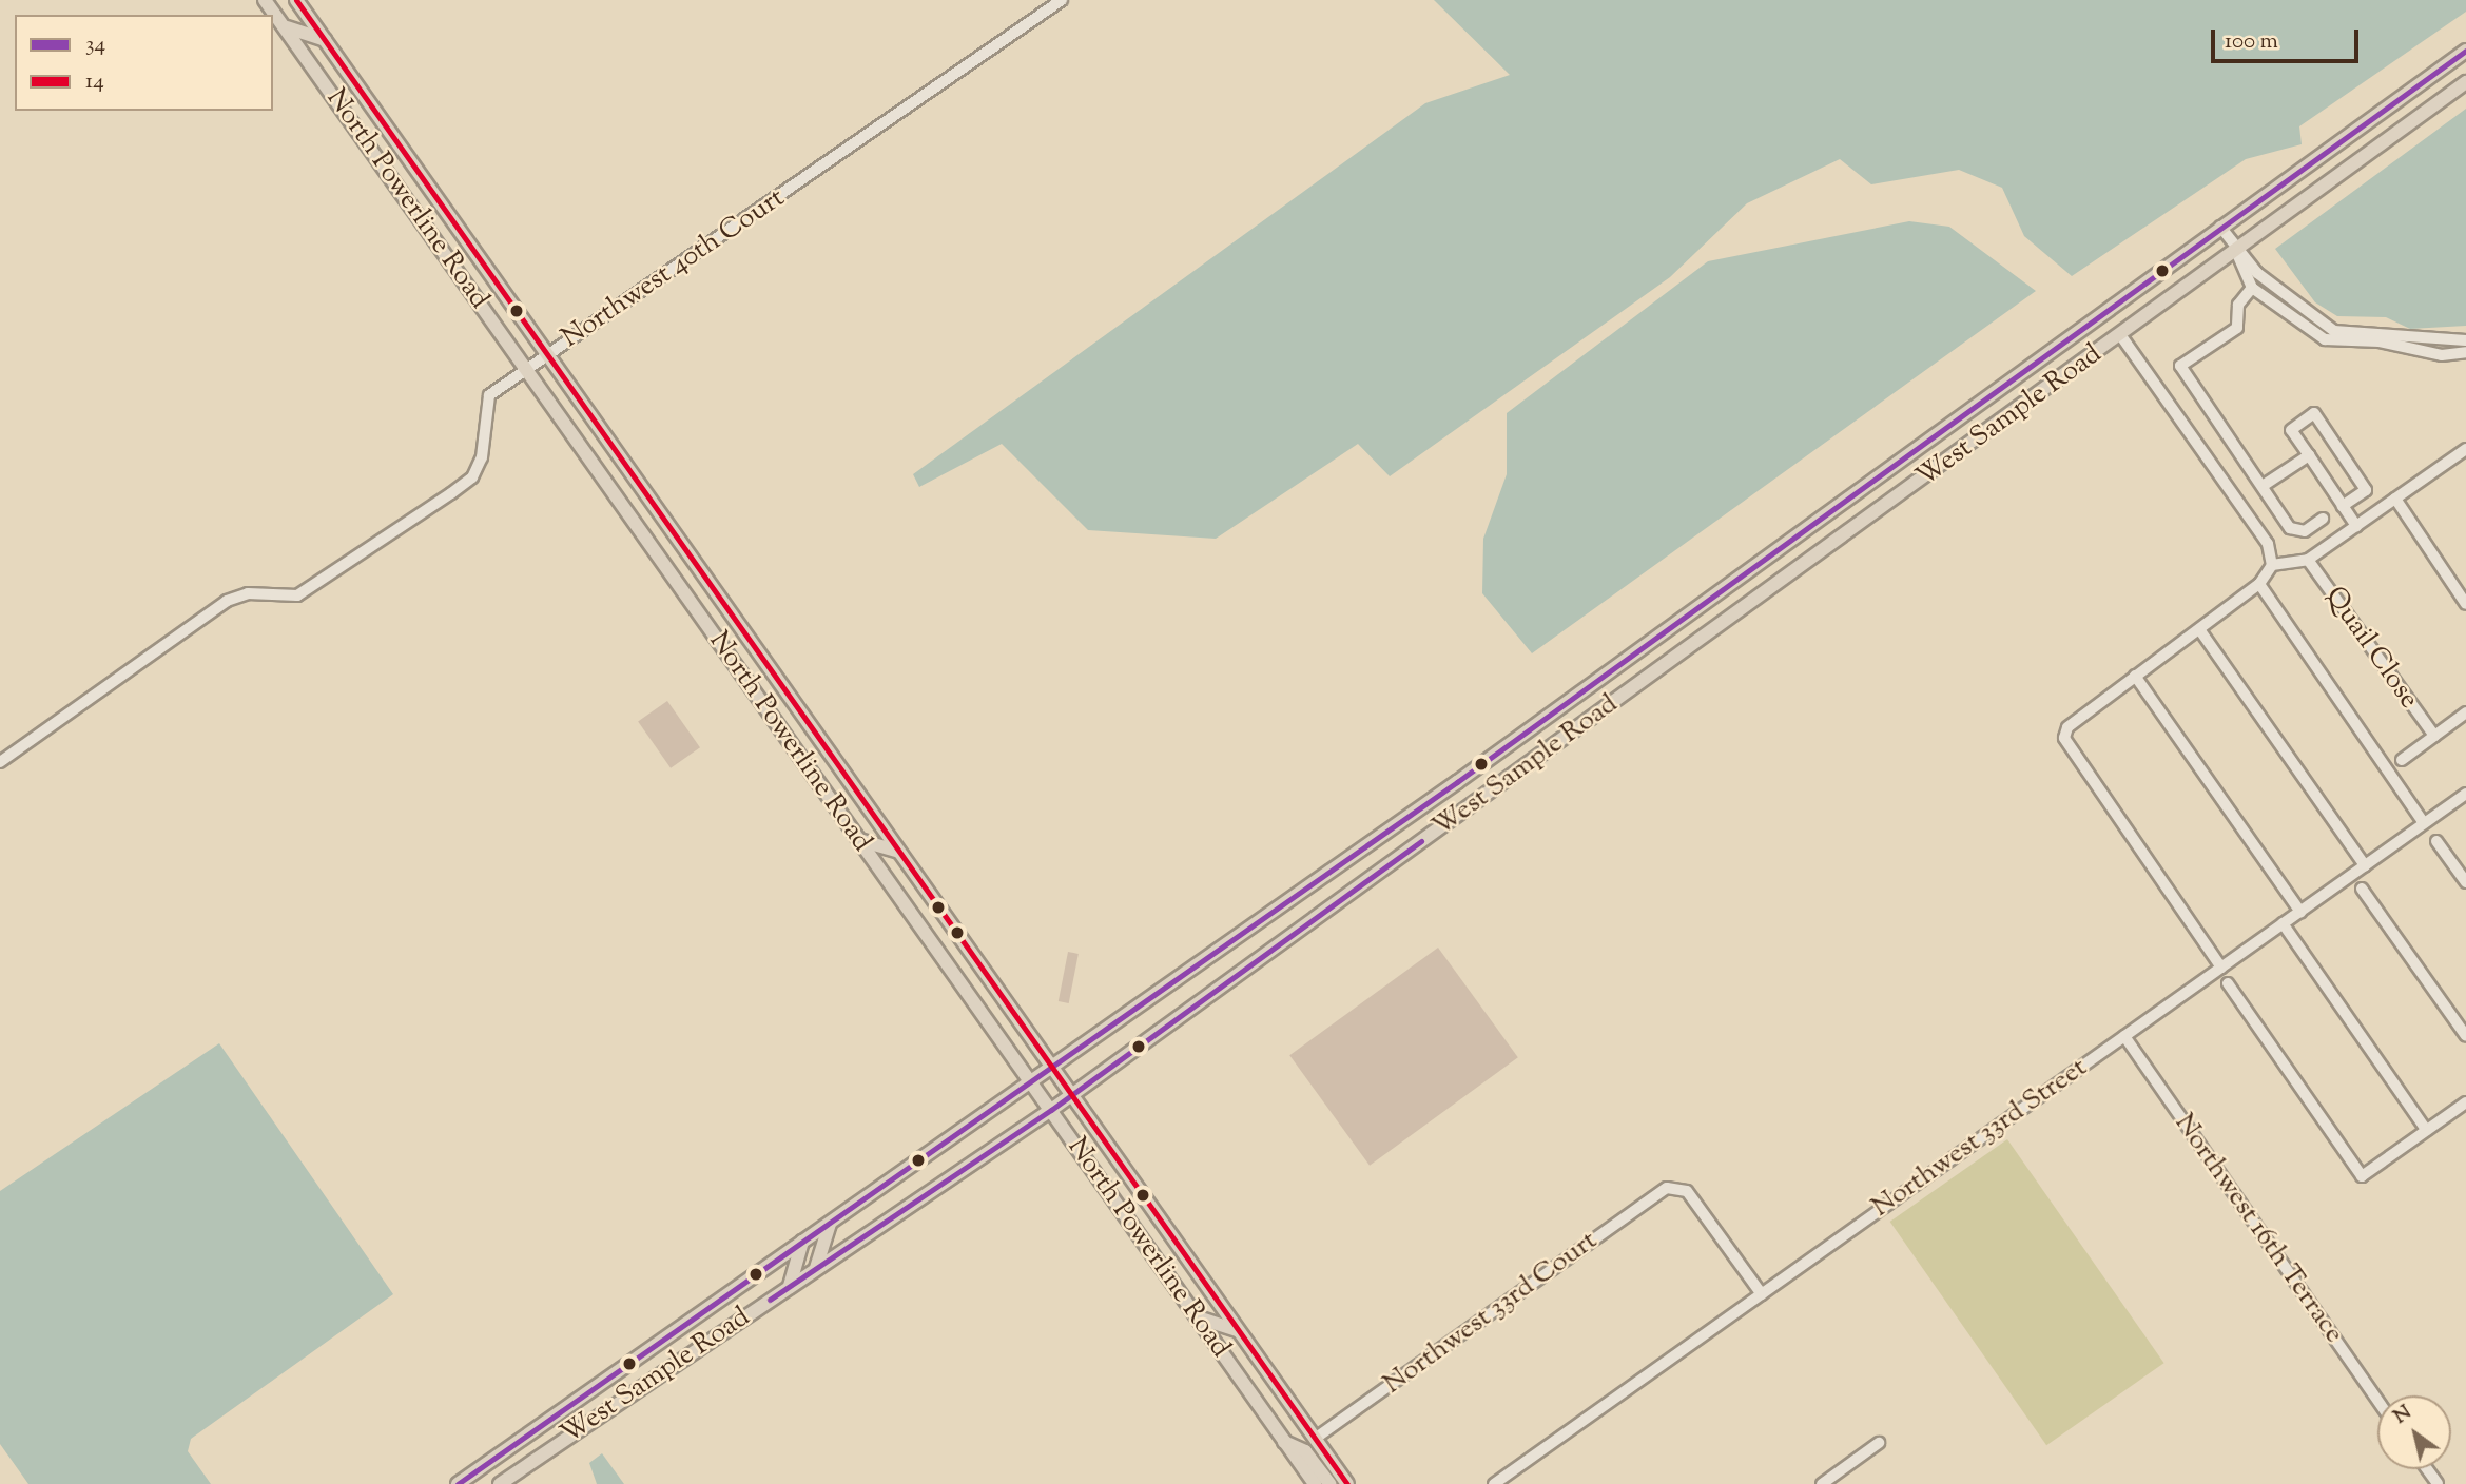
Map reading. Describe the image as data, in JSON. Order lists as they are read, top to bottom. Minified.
{"streets":{"main road":["North Powerline Road","West Sample Road"],"street":["Northwest 40th Court","Quail Close","Northwest 33rd Street","Northwest 16th Terrace","Northwest 33rd Court"]},"crossings":[["North Powerline Road","Northwest 40th Court"],["North Powerline Road","West Sample Road"],["North Powerline Road","Northwest 33rd Court"],["Northwest 33rd Street","Northwest 16th Terrace"],["Northwest 33rd Street","Northwest 33rd Court"]],"lines":["transit line 14","transit line 34"],"legend":["34","14"],"scale_bar":"100 m","north":"top left"}
